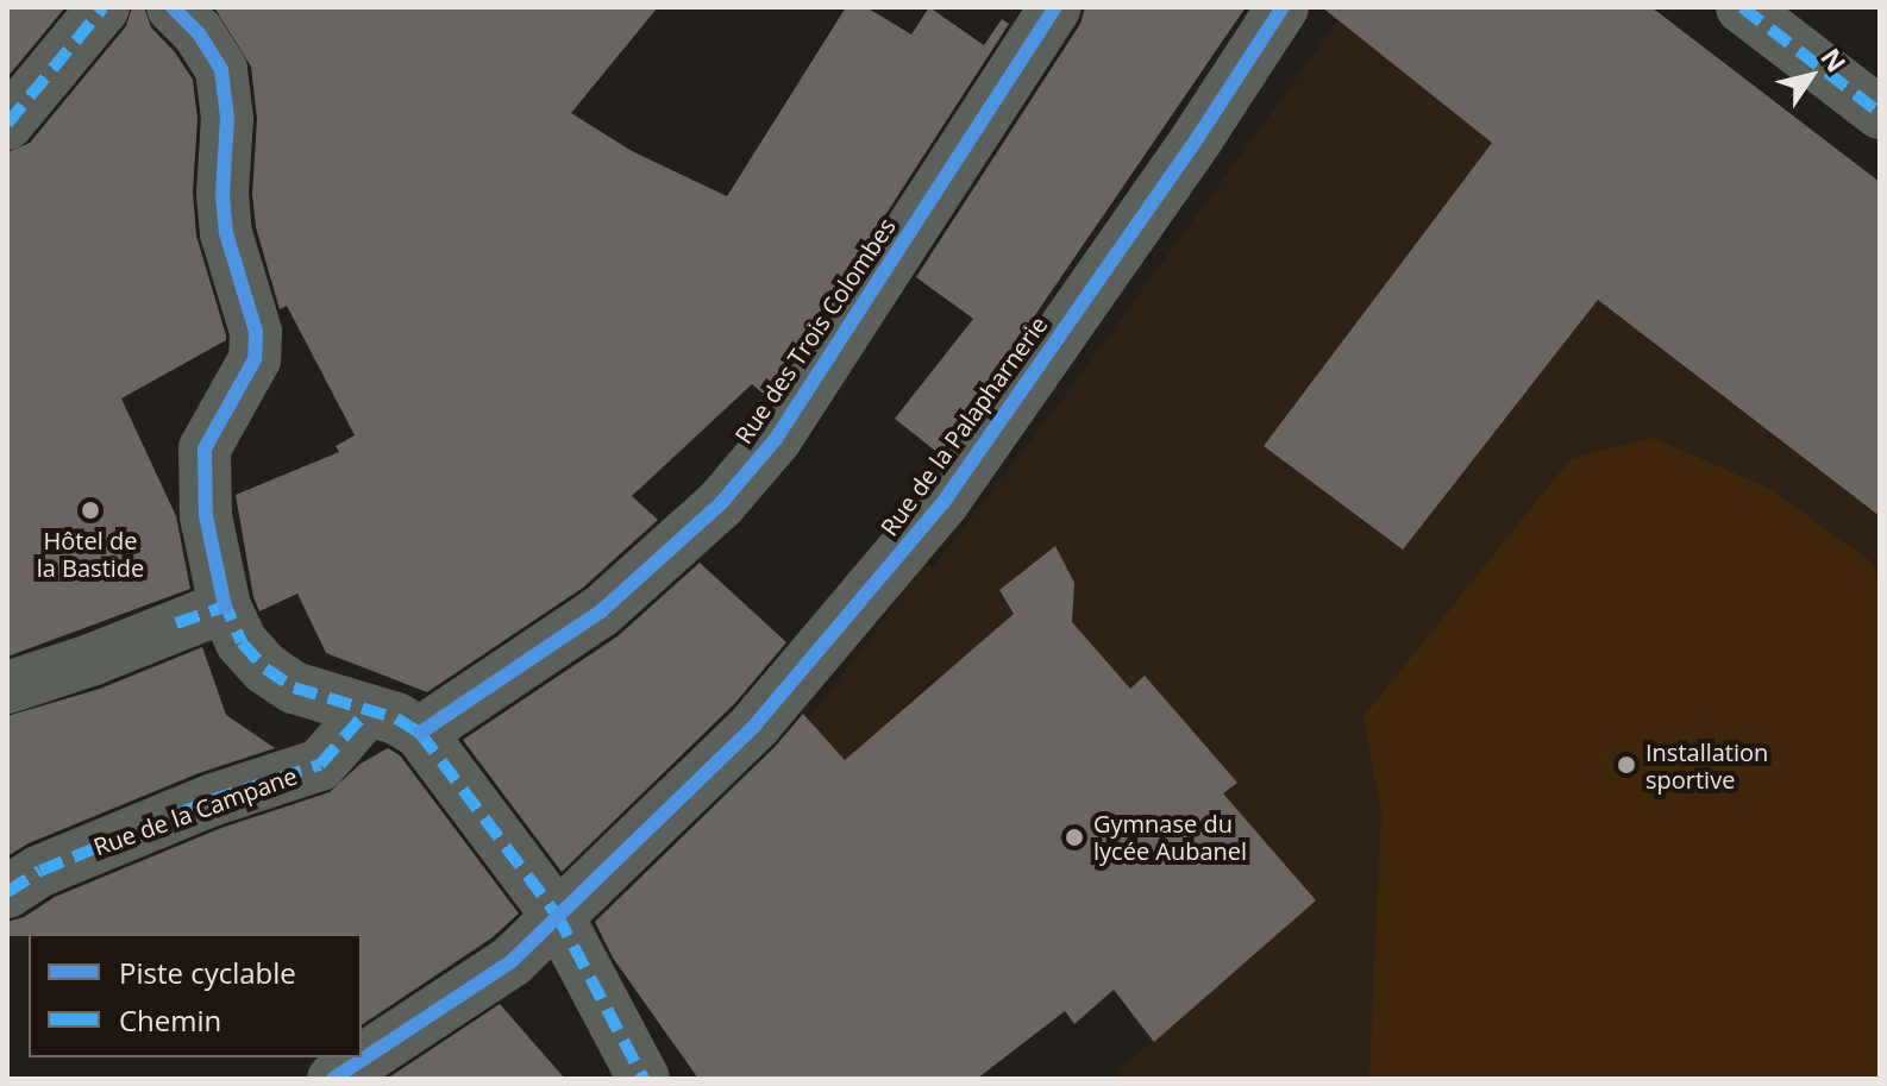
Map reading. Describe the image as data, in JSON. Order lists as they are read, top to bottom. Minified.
{"streets":{"street":["Rue des Trois Colombes","Rue de la Palapharnerie","Rue de la Campane"]},"places":["Hôtel de la Bastide","Installation sportive","Gymnase du lycée Aubanel"],"legend":["Piste cyclable","Chemin"],"north":"top right"}
